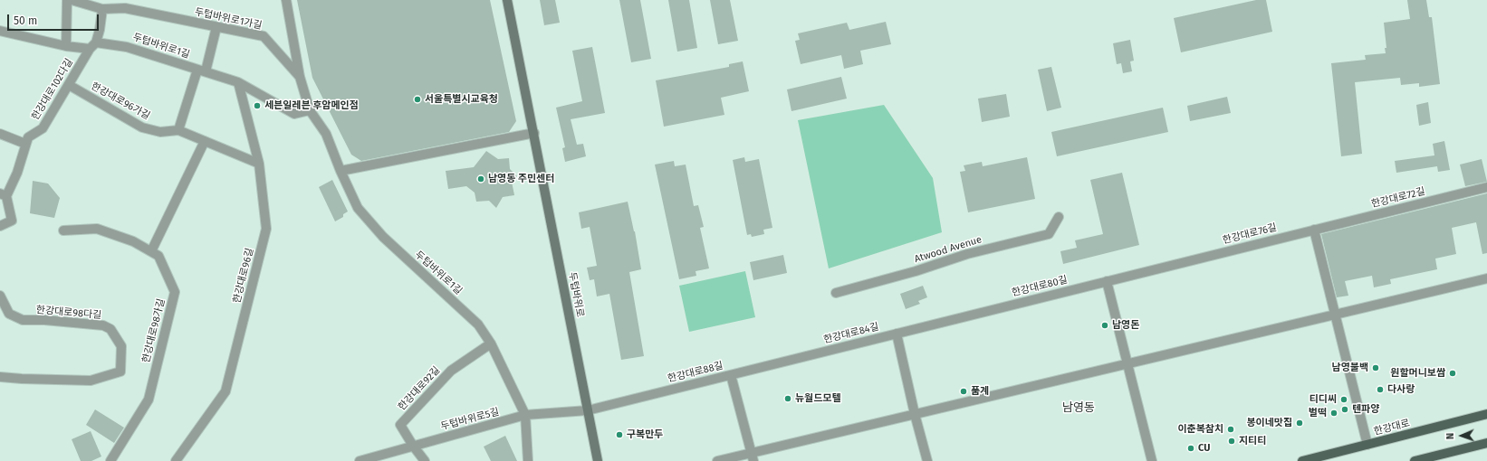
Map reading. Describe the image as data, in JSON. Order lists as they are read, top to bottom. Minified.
{"streets":{"main road":["두텁바위로","한강대로"],"street":["두텁바위로1가길","두텁바위로1길","한강대로102다길","한강대로96가길","한강대로72길","한강대로76길","Atwood Avenue","한강대로96길","한강대로80길","한강대로98다길","한강대로98가길","한강대로84길","한강대로88길","한강대로92길","두텁바위로5길"]},"crossings":[["두텁바위로1가길","두텁바위로1길"],["두텁바위로1가길","한강대로102다길"],["두텁바위로1길","한강대로102다길"],["두텁바위로1길","한강대로96길"],["두텁바위로1길","한강대로92길"],["두텁바위로1길","두텁바위로5길"],["한강대로102다길","한강대로96가길"],["한강대로96가길","한강대로96길"],["한강대로72길","한강대로76길"],["한강대로76길","한강대로80길"],["한강대로80길","한강대로84길"],["두텁바위로","한강대로88길"],["두텁바위로","두텁바위로5길"],["한강대로84길","한강대로88길"],["한강대로88길","두텁바위로5길"],["한강대로92길","두텁바위로5길"]],"districts":["남영동"],"places":["서울특별시교육청","세븐일레븐 후암메인점","남영동 주민센터","남영돈","남영불백","원할머니보쌈","다사랑","품계","뉴월드모텔","티디씨","텐파양","벌떡","봉이네맛집","이춘복참치","구복만두","지티티","CU"],"scale_bar":"50 m","north":"left"}
